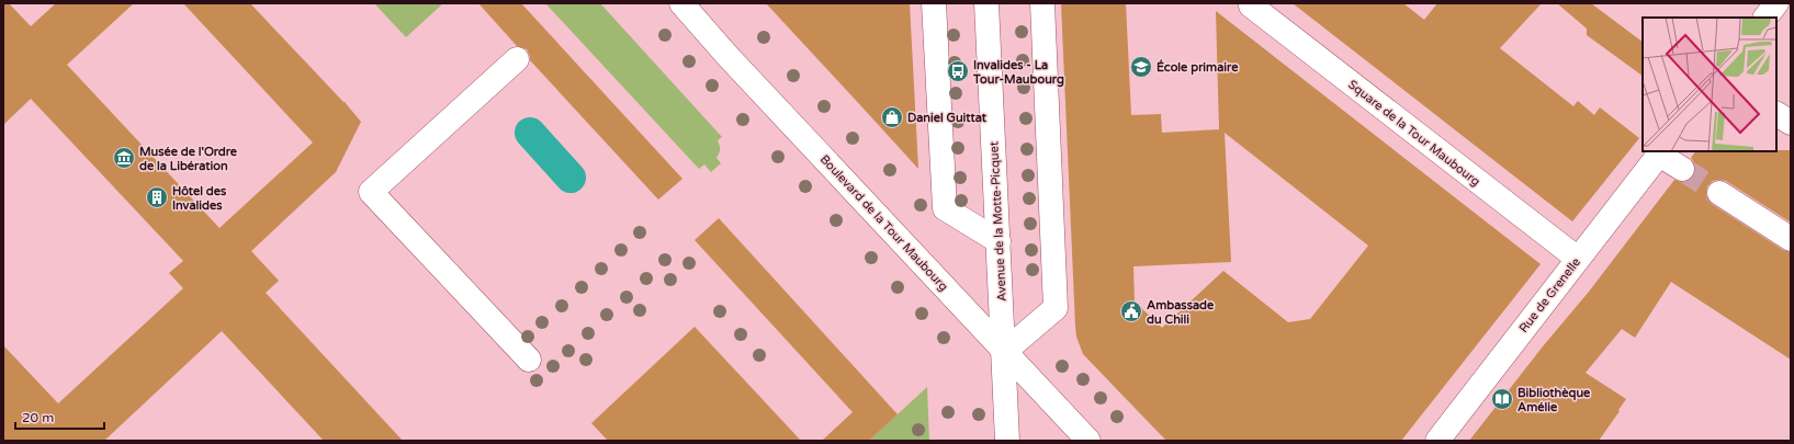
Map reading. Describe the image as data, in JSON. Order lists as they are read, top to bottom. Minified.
{"streets":{"street":["Square de la Tour Maubourg","Avenue de la Motte-Picquet","Boulevard de la Tour Maubourg","Rue de Grenelle"]},"crossings":[["Square de la Tour Maubourg","Rue de Grenelle"],["Avenue de la Motte-Picquet","Boulevard de la Tour Maubourg"]],"places":{"school or university":["École primaire"],"bus stop":["Invalides - La Tour-Maubourg"],"shop":["Daniel Guittat"],"museum":["Musée de l'Ordre de la Libération"],"building":["Hôtel des Invalides"],"public building":["Ambassade du Chili"],"library":["Bibliothèque Amélie"]},"scale_bar":"20 m"}
